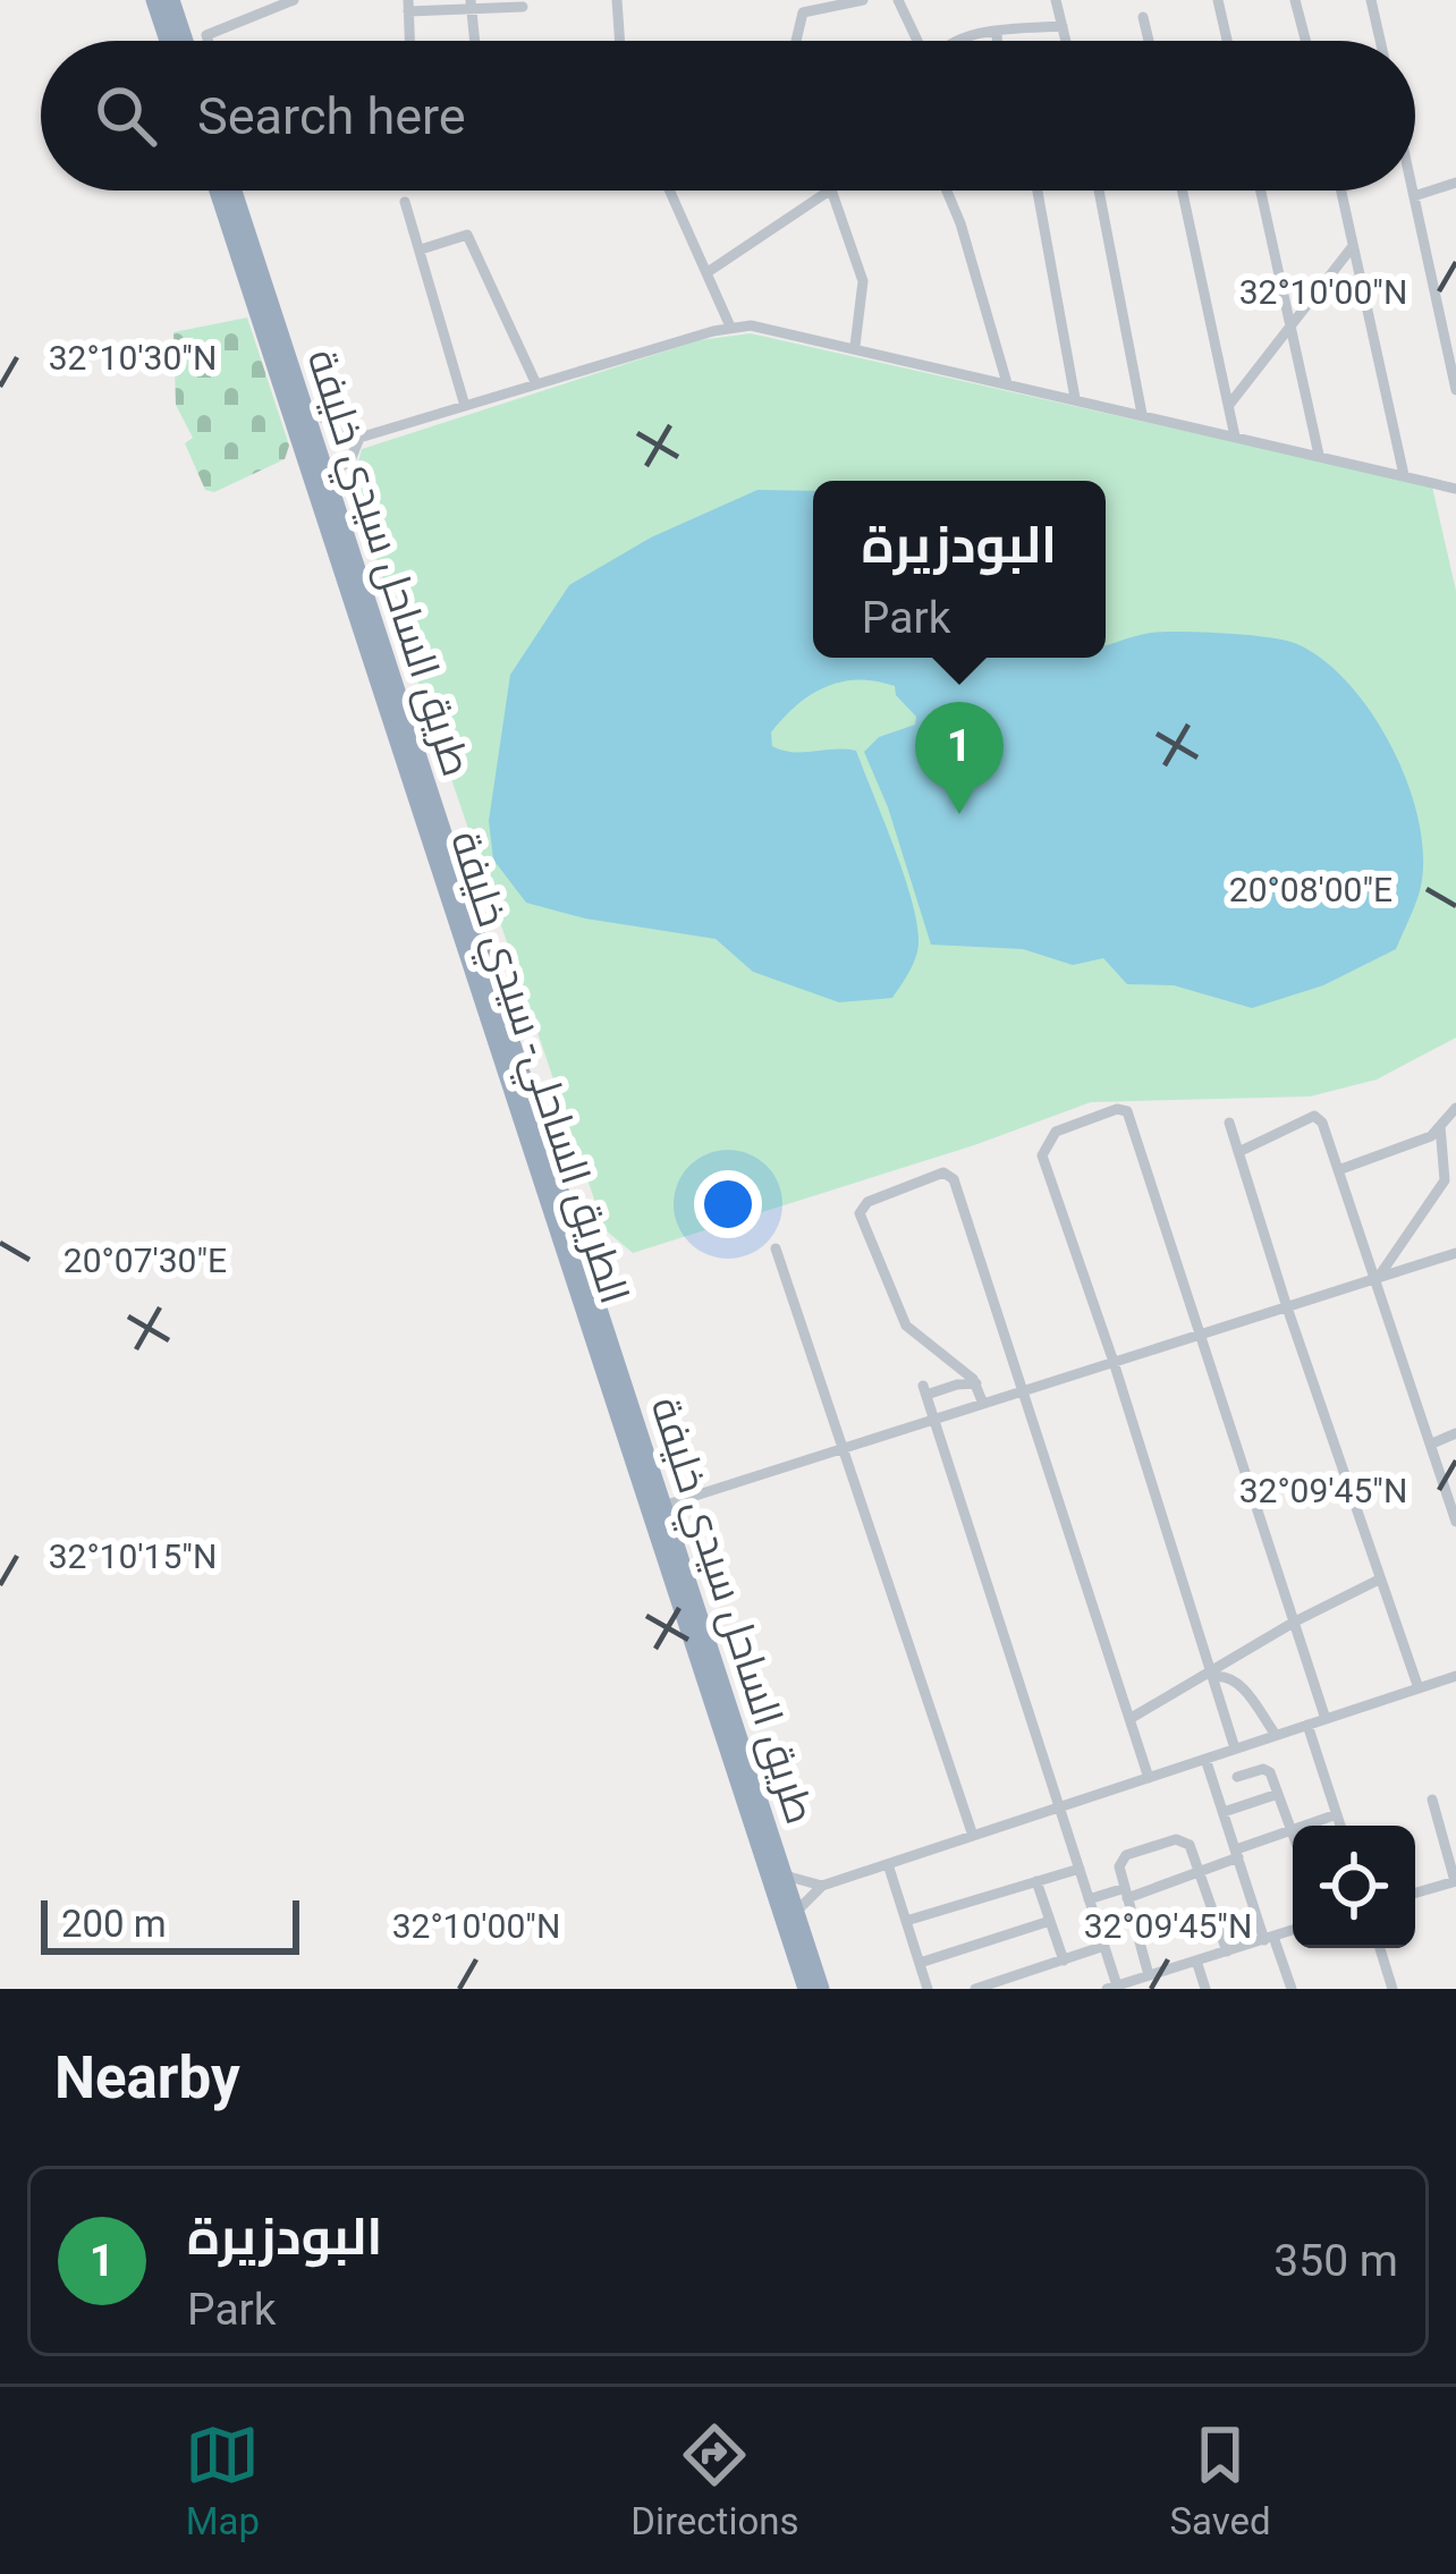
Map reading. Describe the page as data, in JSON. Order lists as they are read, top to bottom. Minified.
{"streets":{"highway":["طريق الساحل سيدي خليفة","الطريق الساحلي- سيدي خليفة"]},"crossings":[["طريق الساحل سيدي خليفة","الطريق الساحلي- سيدي خليفة"]],"scale_bar":"200 m","page":{"search":"Search here","popup":["البودزيرة","Park"],"pins":"1","scale":"200 m","heading":"Nearby","list":[{"mark":"1","name":"البودزيرة","note":"Park","value":"350 m"}],"nav":["Map","Directions","Saved"]},"coordinates":["32°10'00\"N","32°10'30\"N","20°08'00\"E","20°07'30\"E","32°09'45\"N","32°10'15\"N"]}
